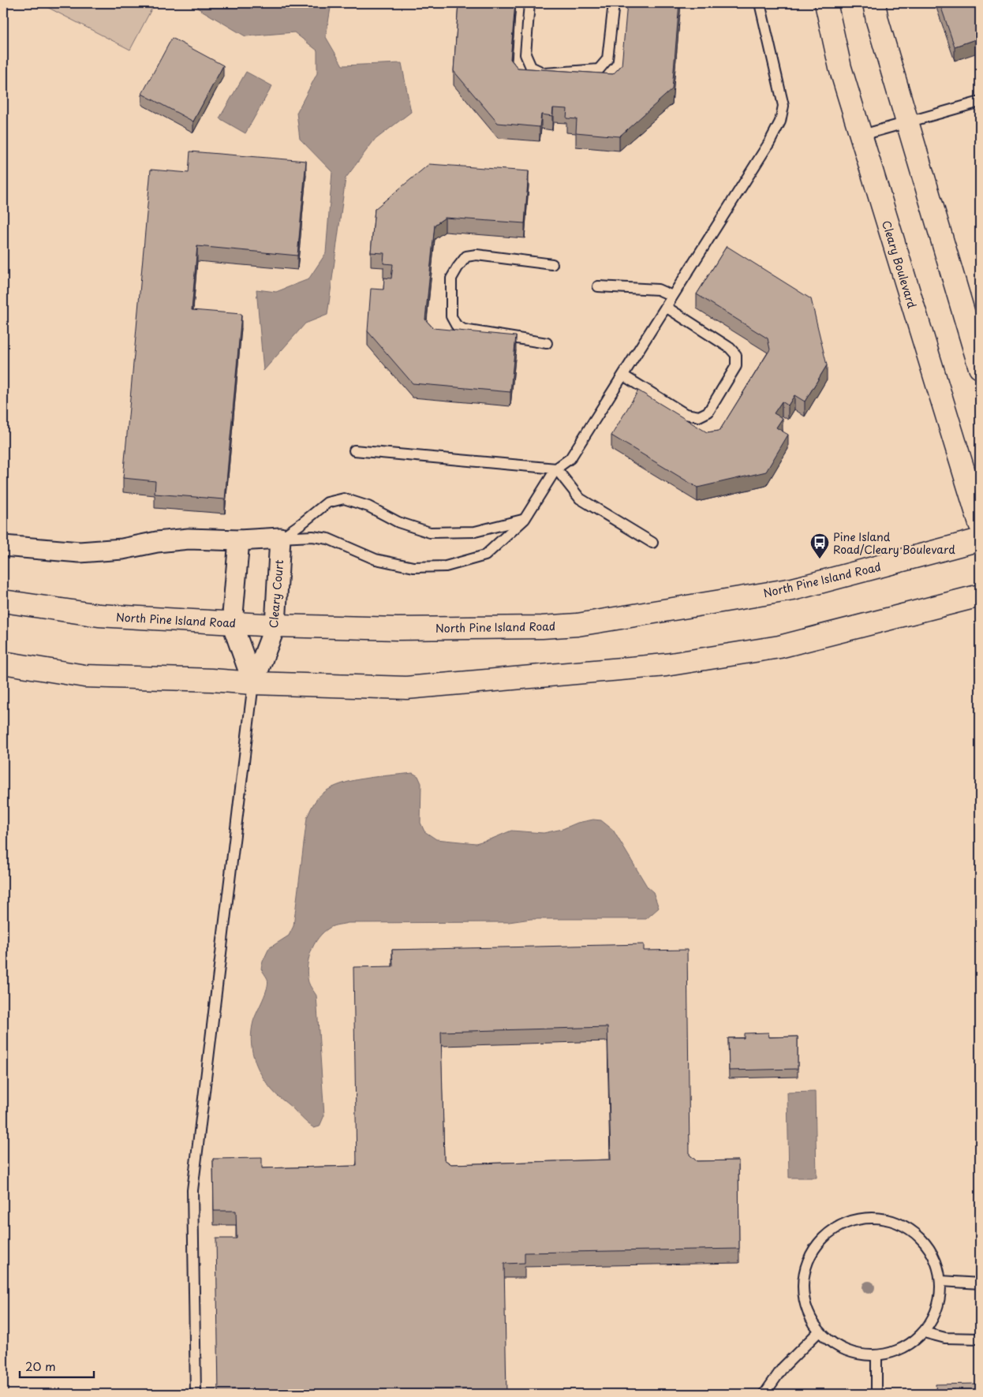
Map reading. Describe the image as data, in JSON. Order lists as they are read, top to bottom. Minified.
{"streets":{"main road":["Cleary Boulevard","North Pine Island Road"],"street":["Cleary Court"]},"crossings":[["North Pine Island Road","Cleary Court"]],"places":{"bus stop":["Pine Island Road/Cleary Boulevard"]},"scale_bar":"20 m"}
